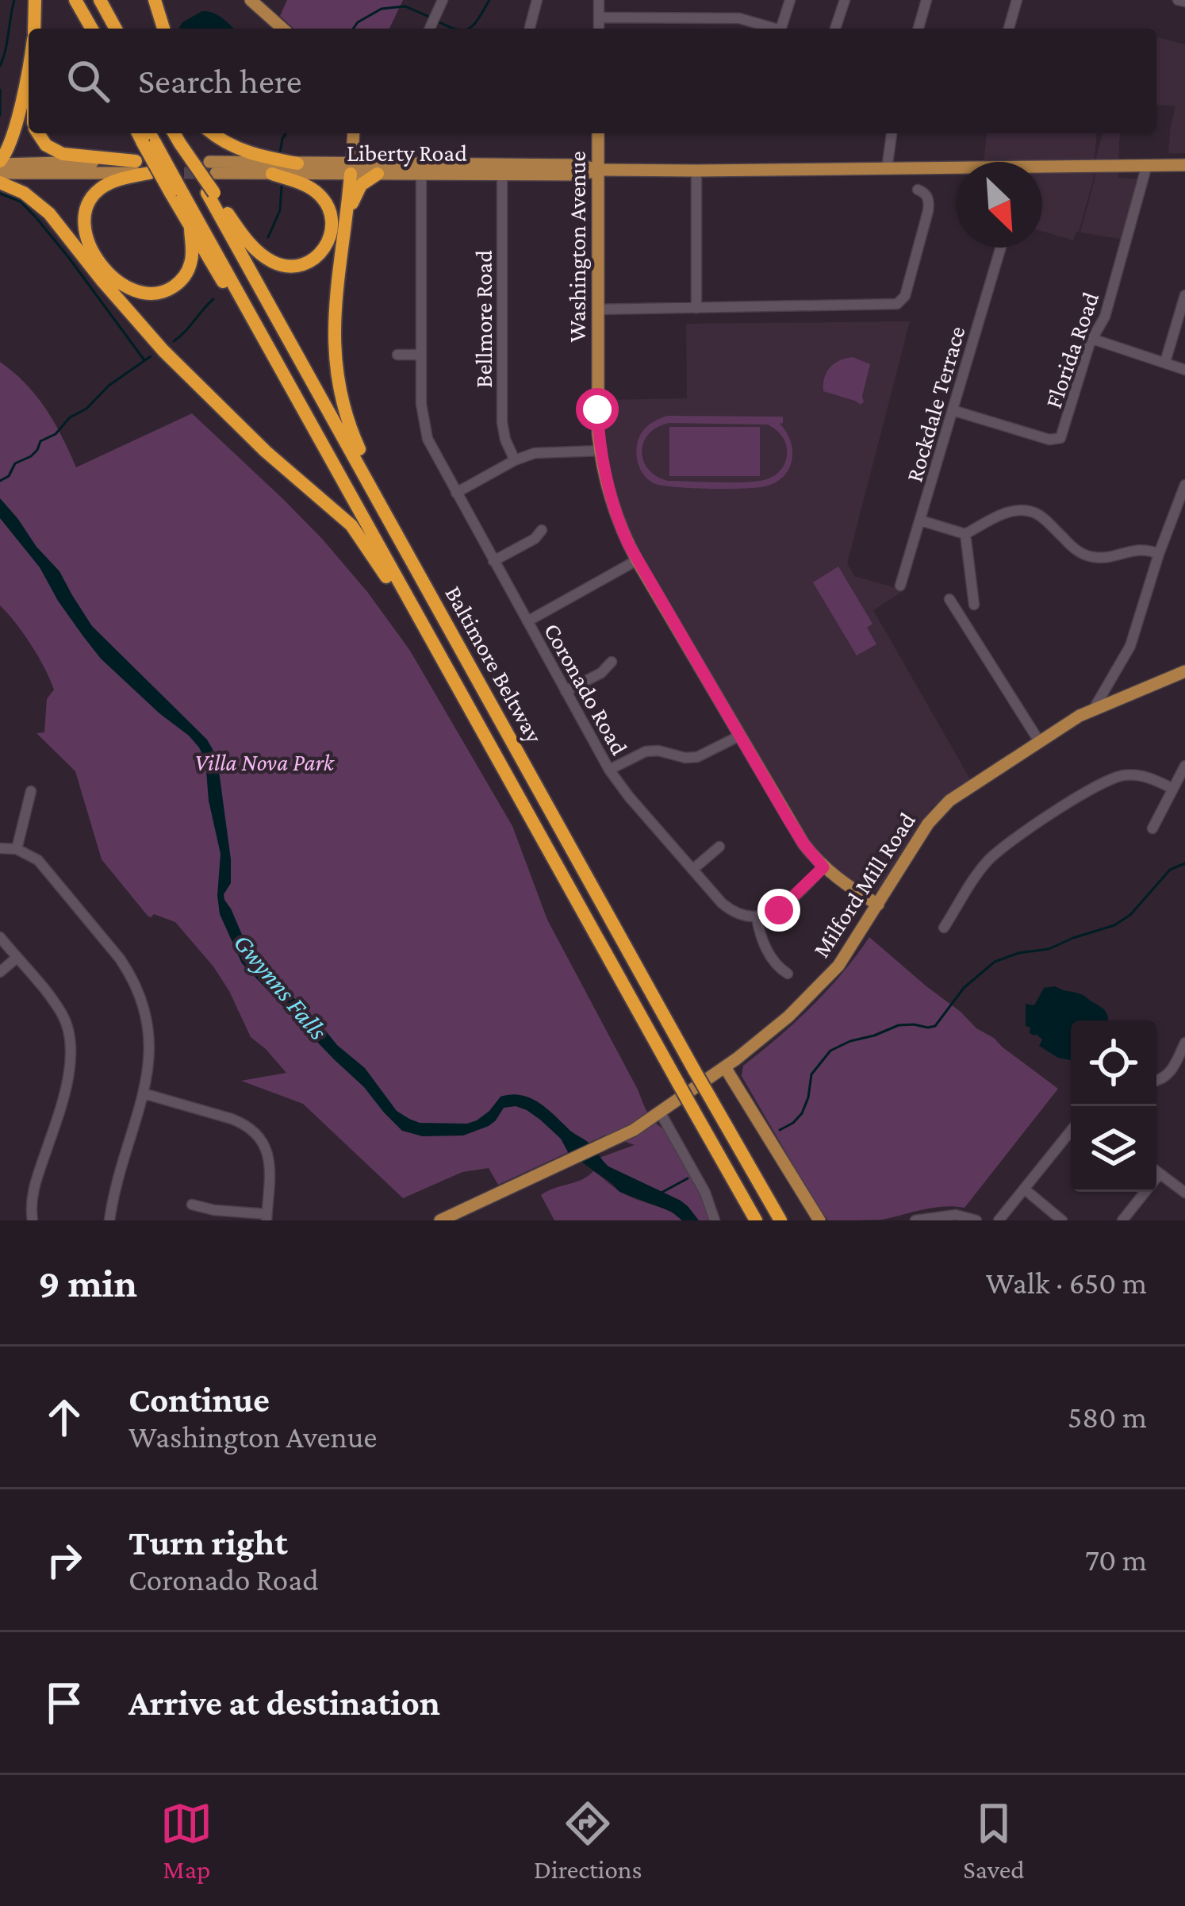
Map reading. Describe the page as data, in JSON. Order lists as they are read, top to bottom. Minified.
{"streets":{"highway":["Baltimore Beltway"],"main road":["Liberty Road","Washington Avenue","Milford Mill Road"],"street":["Bellmore Road","Florida Road","Rockdale Terrace","Coronado Road"]},"crossings":[["Liberty Road","Washington Avenue"],["Liberty Road","Bellmore Road"],["Liberty Road","Florida Road"],["Liberty Road","Coronado Road"],["Washington Avenue","Milford Mill Road"],["Florida Road","Rockdale Terrace"]],"water":["Gwynns Falls"],"parks":["Villa Nova Park"],"north":"bottom right","page":{"search":"Search here","heading":["9 min","Walk · 650 m"],"list":[["Continue","Washington Avenue","580 m"],["Turn right","Coronado Road","70 m"],"Arrive at destination"],"nav":["Map","Directions","Saved"]}}
